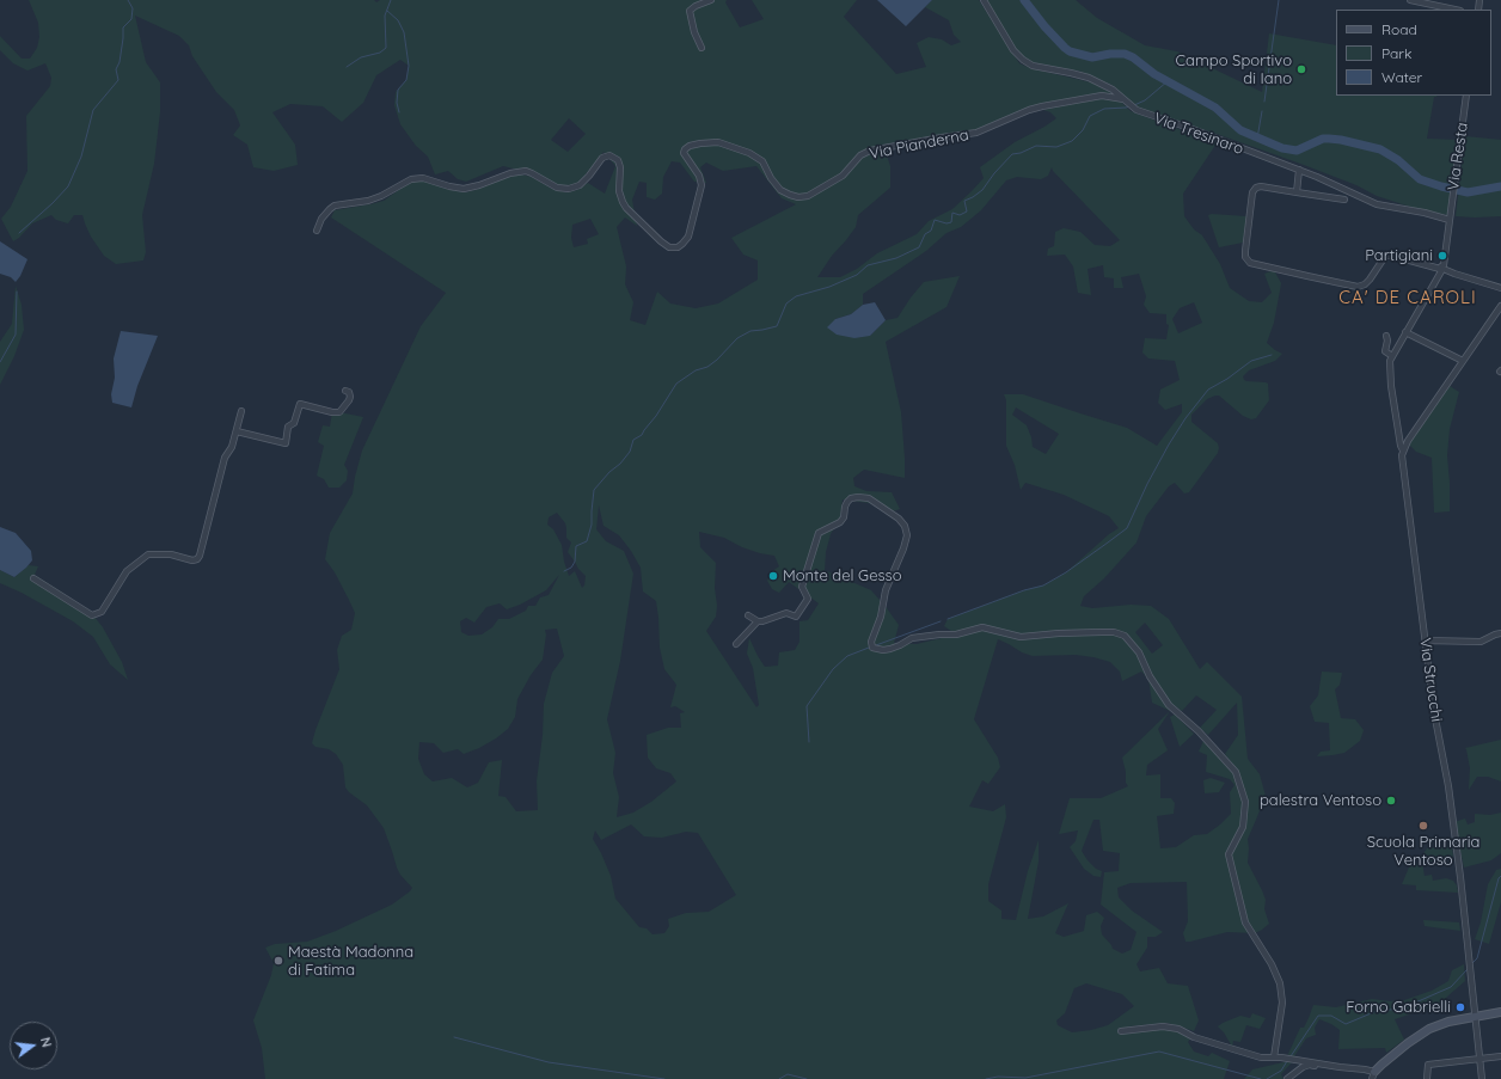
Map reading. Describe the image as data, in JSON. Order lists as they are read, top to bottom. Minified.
{"streets":{"street":["Via Tresinaro","Via Pianderna","Via Resta","Via Strucchi"]},"crossings":[["Via Tresinaro","Via Pianderna"],["Via Tresinaro","Via Resta"]],"districts":["CA' DE CAROLI"],"places":["Campo Sportivo di Iano","Partigiani","Monte del Gesso","palestra Ventoso","Scuola Primaria Ventoso","Maestà Madonna di Fatima","Forno Gabrielli"],"legend":["Road","Park","Water"],"north":"right"}
